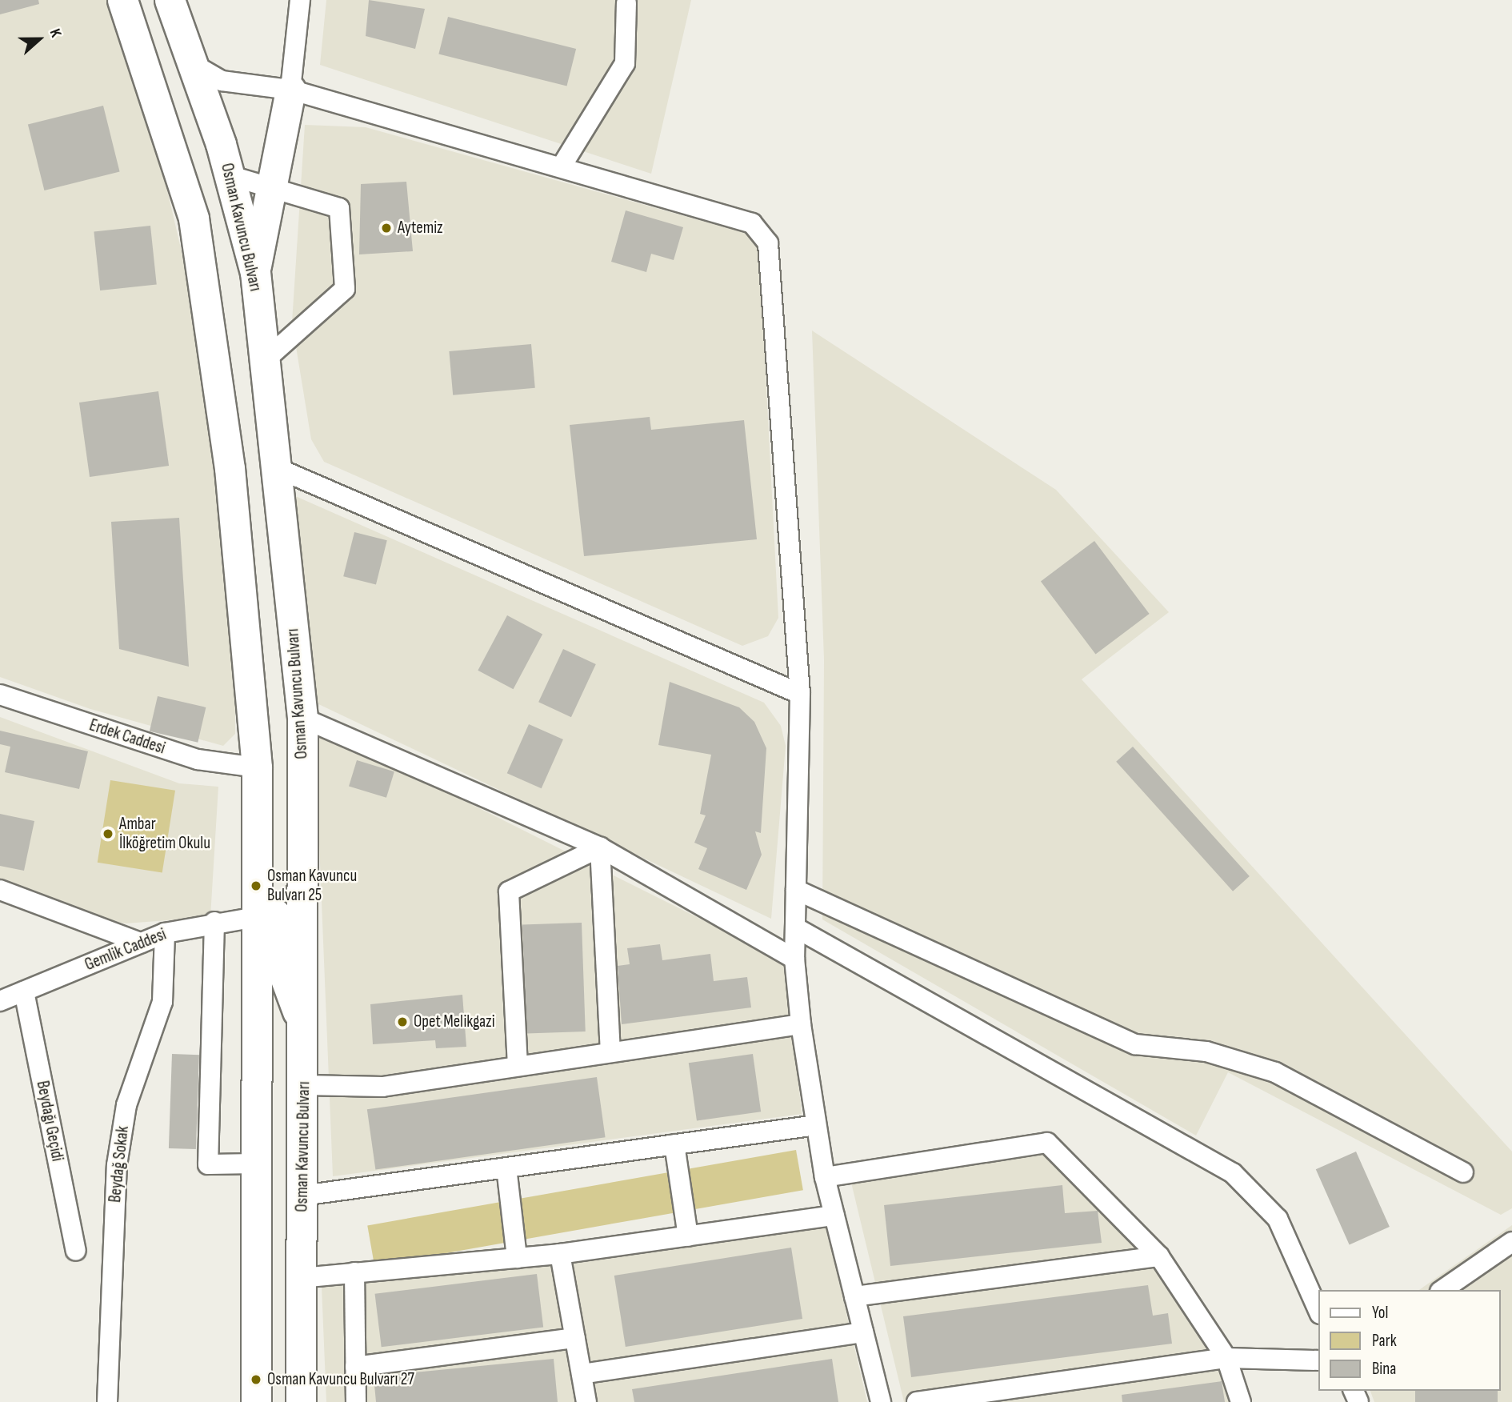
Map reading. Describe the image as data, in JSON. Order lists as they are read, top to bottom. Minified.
{"streets":{"highway":["Osman Kavuncu Bulvarı"],"street":["Erdek Caddesi","Gemlik Caddesi","Beydağı Geçidi","Beydağ Sokak"]},"crossings":[["Gemlik Caddesi","Beydağı Geçidi"],["Gemlik Caddesi","Beydağ Sokak"]],"places":["Aytemiz","Ambar İlköğretim Okulu","Osman Kavuncu Bulvarı 25","Opet Melikgazi","Osman Kavuncu Bulvarı 27"],"legend":["Yol","Park","Bina"],"north":"right"}
